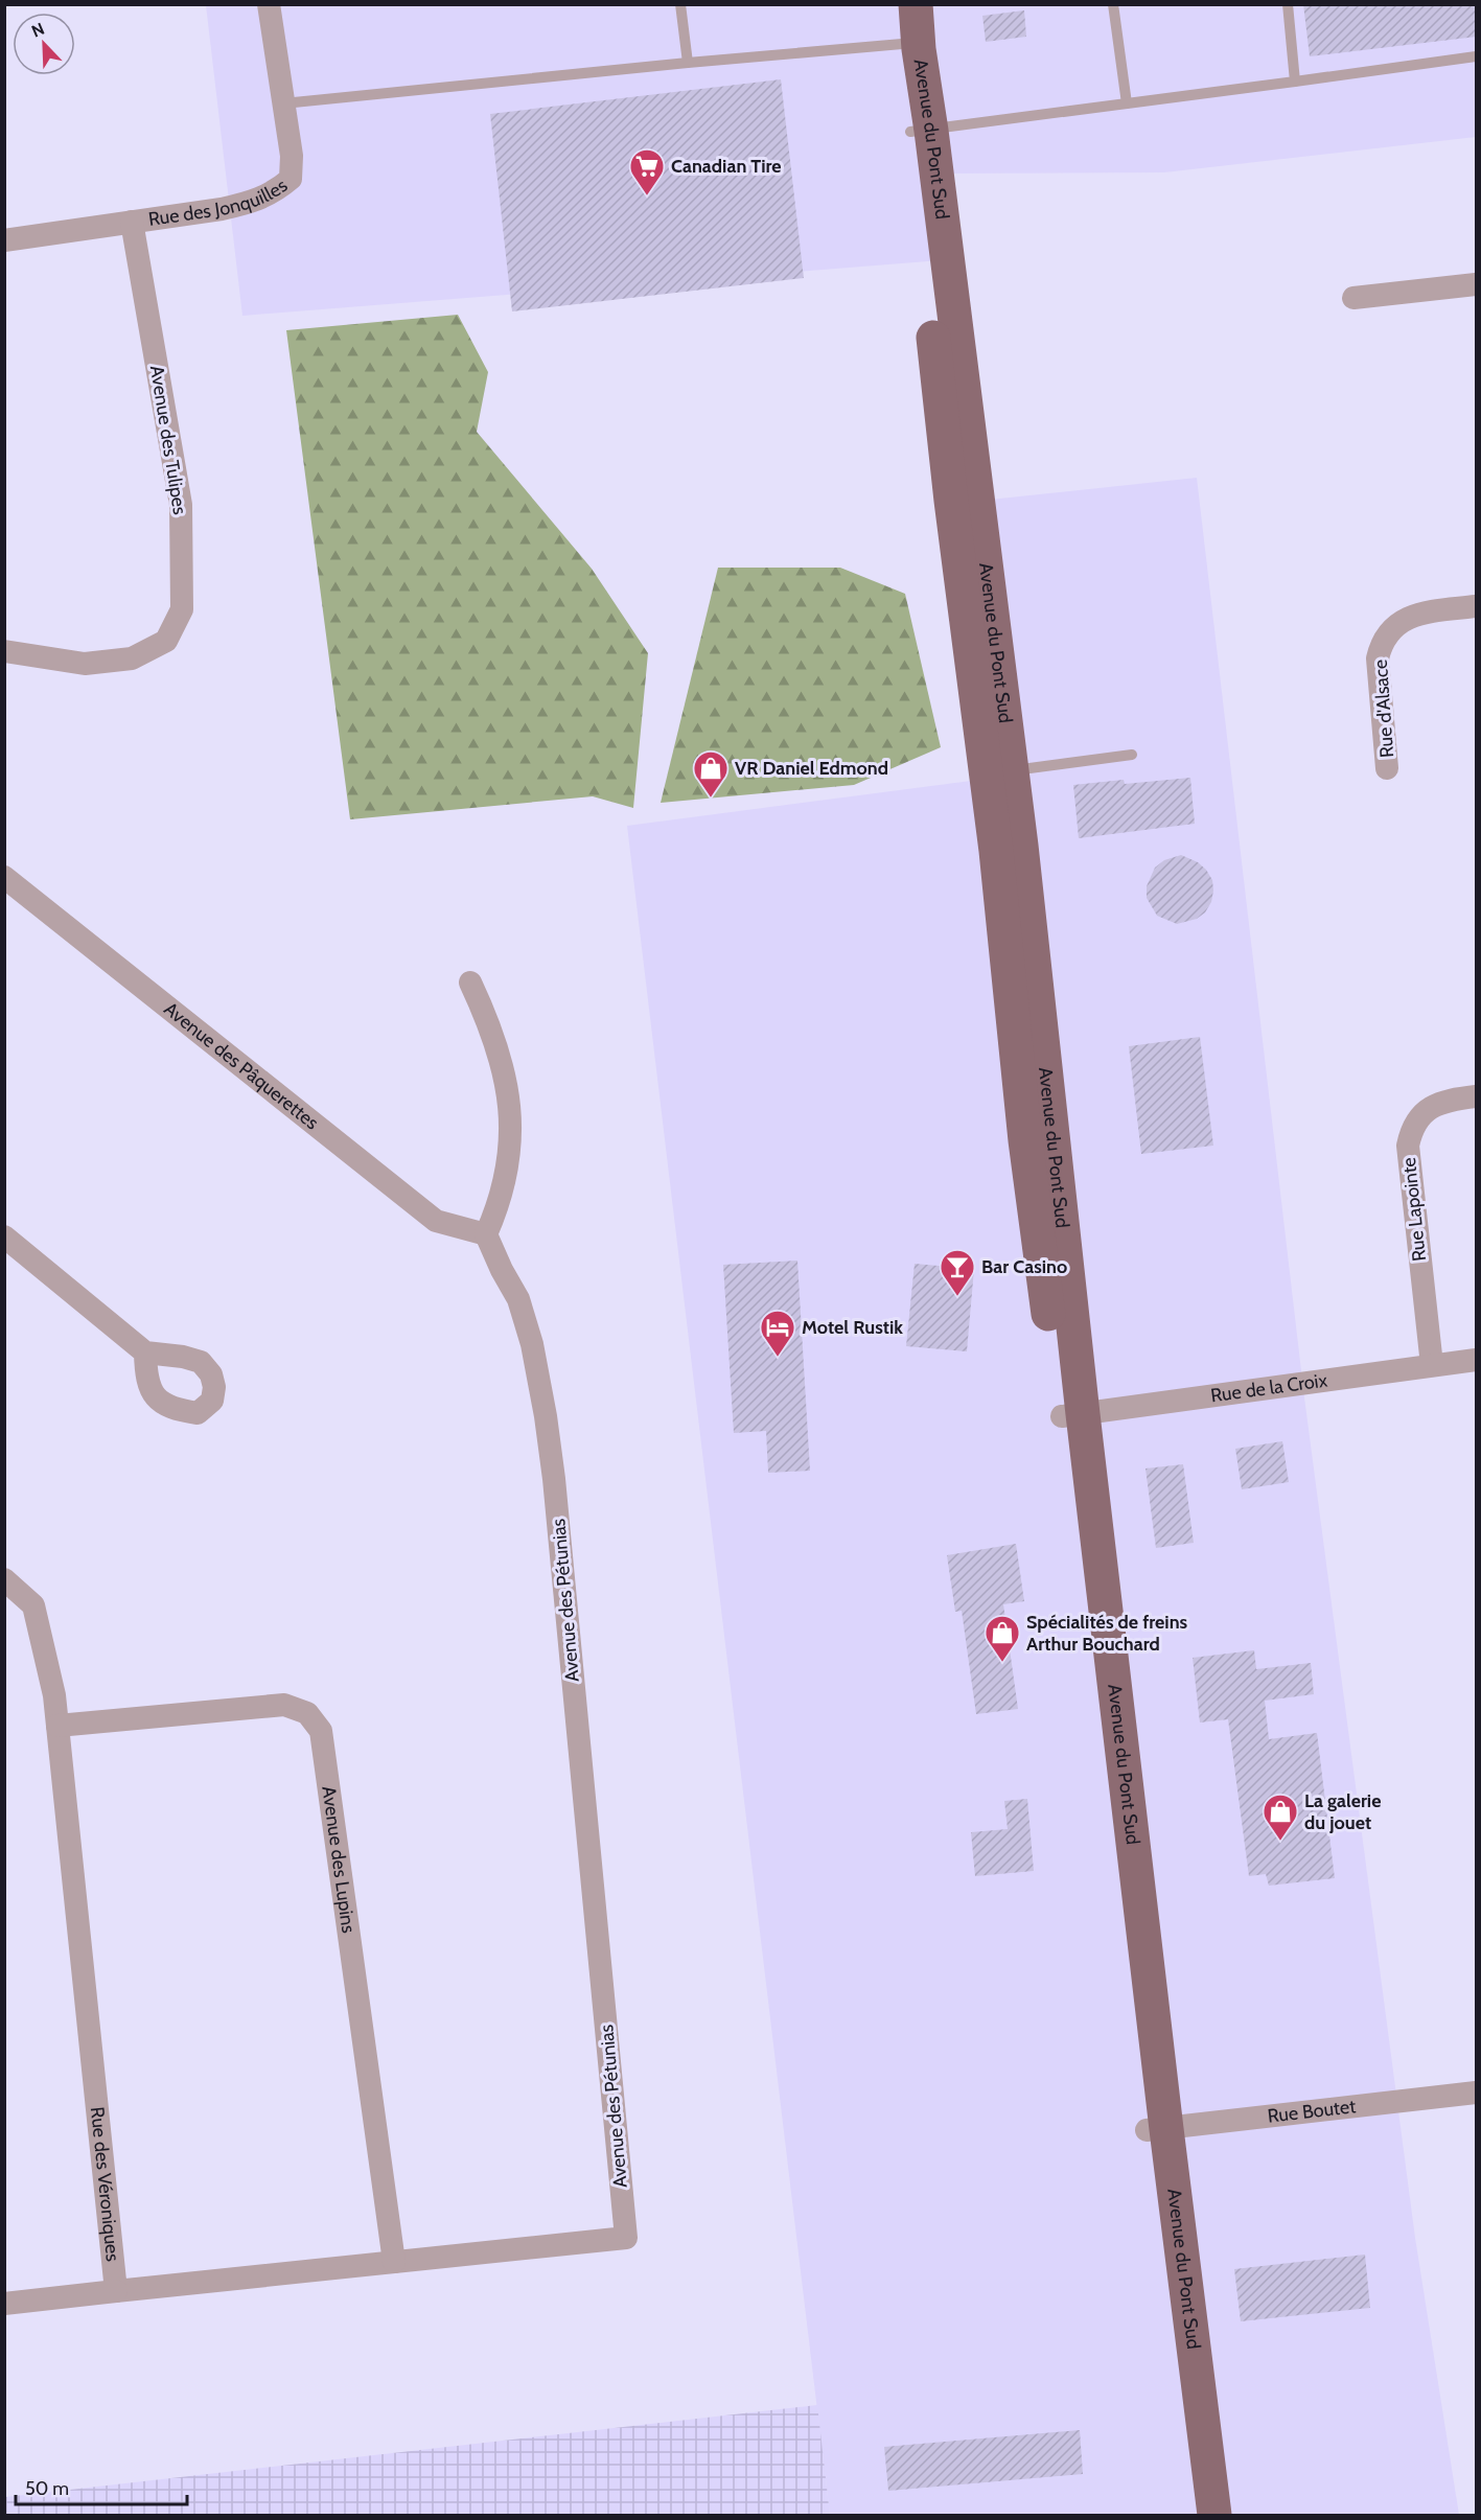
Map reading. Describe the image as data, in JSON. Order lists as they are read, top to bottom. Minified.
{"streets":{"main road":["Avenue du Pont Sud"],"street":["Rue des Jonquilles","Avenue des Tulipes","Rue d'Alsace","Avenue des Pâquerettes","Rue Lapointe","Rue de la Croix","Avenue des Pétunias","Avenue des Lupins","Rue Boutet","Rue des Véroniques"]},"crossings":[["Avenue du Pont Sud","Rue de la Croix"],["Avenue du Pont Sud","Rue Boutet"],["Rue des Jonquilles","Avenue des Tulipes"],["Avenue des Pâquerettes","Avenue des Pétunias"],["Rue Lapointe","Rue de la Croix"],["Avenue des Pétunias","Avenue des Lupins"],["Avenue des Lupins","Rue des Véroniques"]],"places":{"supermarket":["Canadian Tire"],"shop":["VR Daniel Edmond","Spécialités de freins Arthur Bouchard","La galerie du jouet"],"bar":["Bar Casino"],"hotel":["Motel Rustik"]},"scale_bar":"50 m","north":"top left"}
